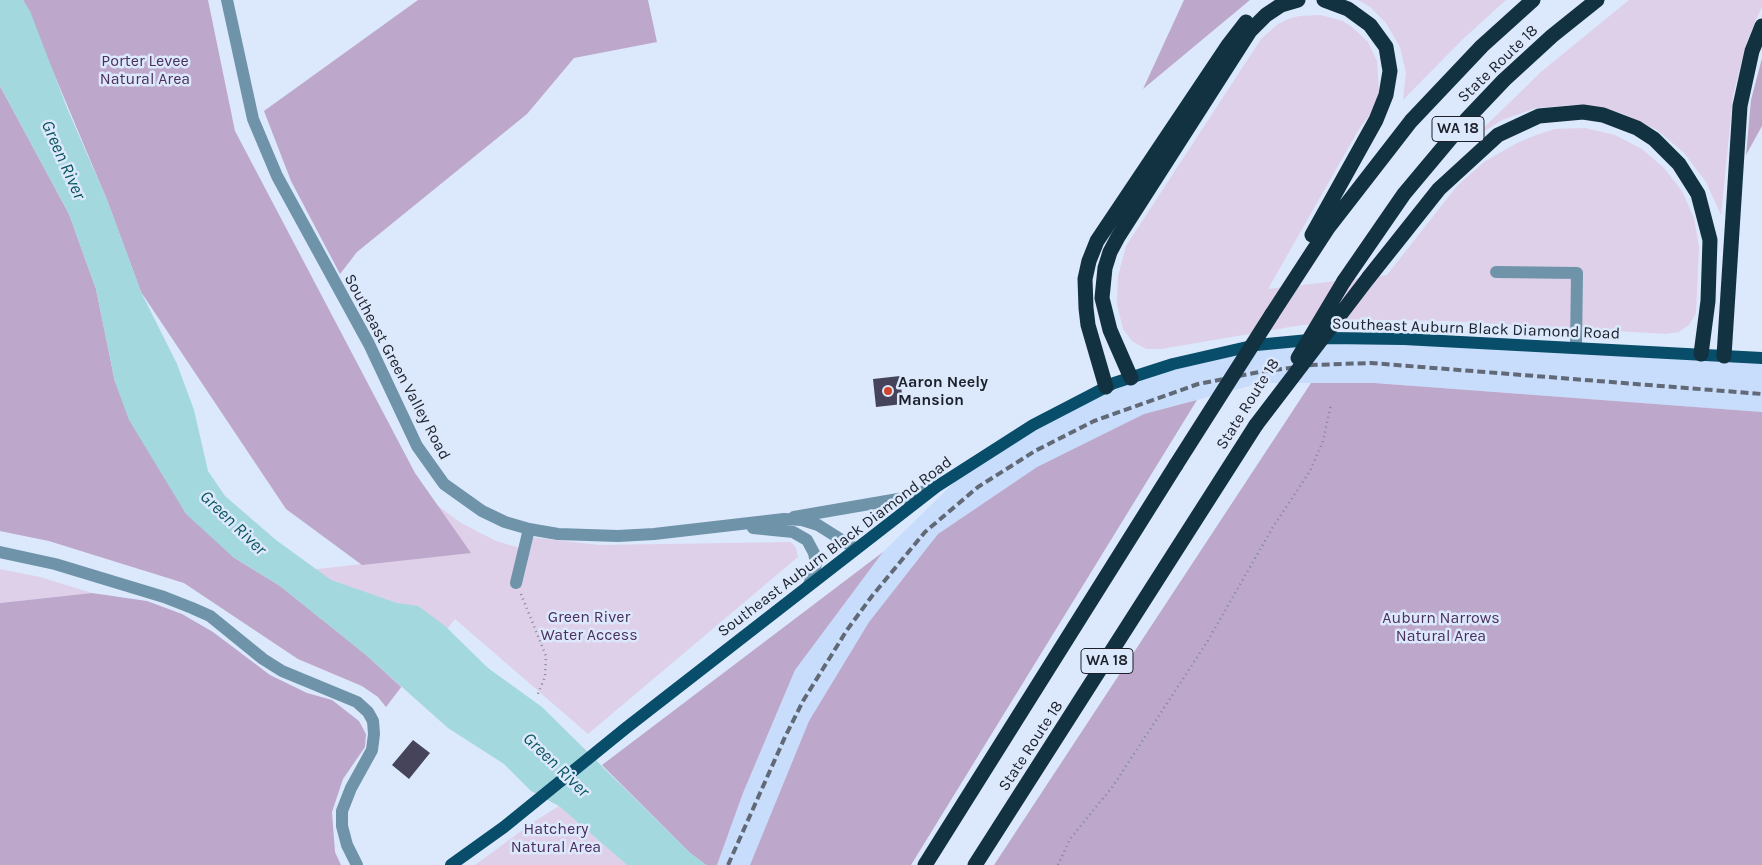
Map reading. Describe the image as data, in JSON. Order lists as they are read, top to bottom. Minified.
{"streets":{"highway":["State Route 18","WA 18"],"main road":["Southeast Auburn Black Diamond Road"],"street":["Southeast Green Valley Road"]},"crossings":[["Southeast Auburn Black Diamond Road","Southeast Green Valley Road"]],"water":["Green River"],"parks":["Porter Levee Natural Area","Green River Water Access","Auburn Narrows Natural Area","Hatchery Natural Area"],"places":["Aaron Neely Mansion"]}
